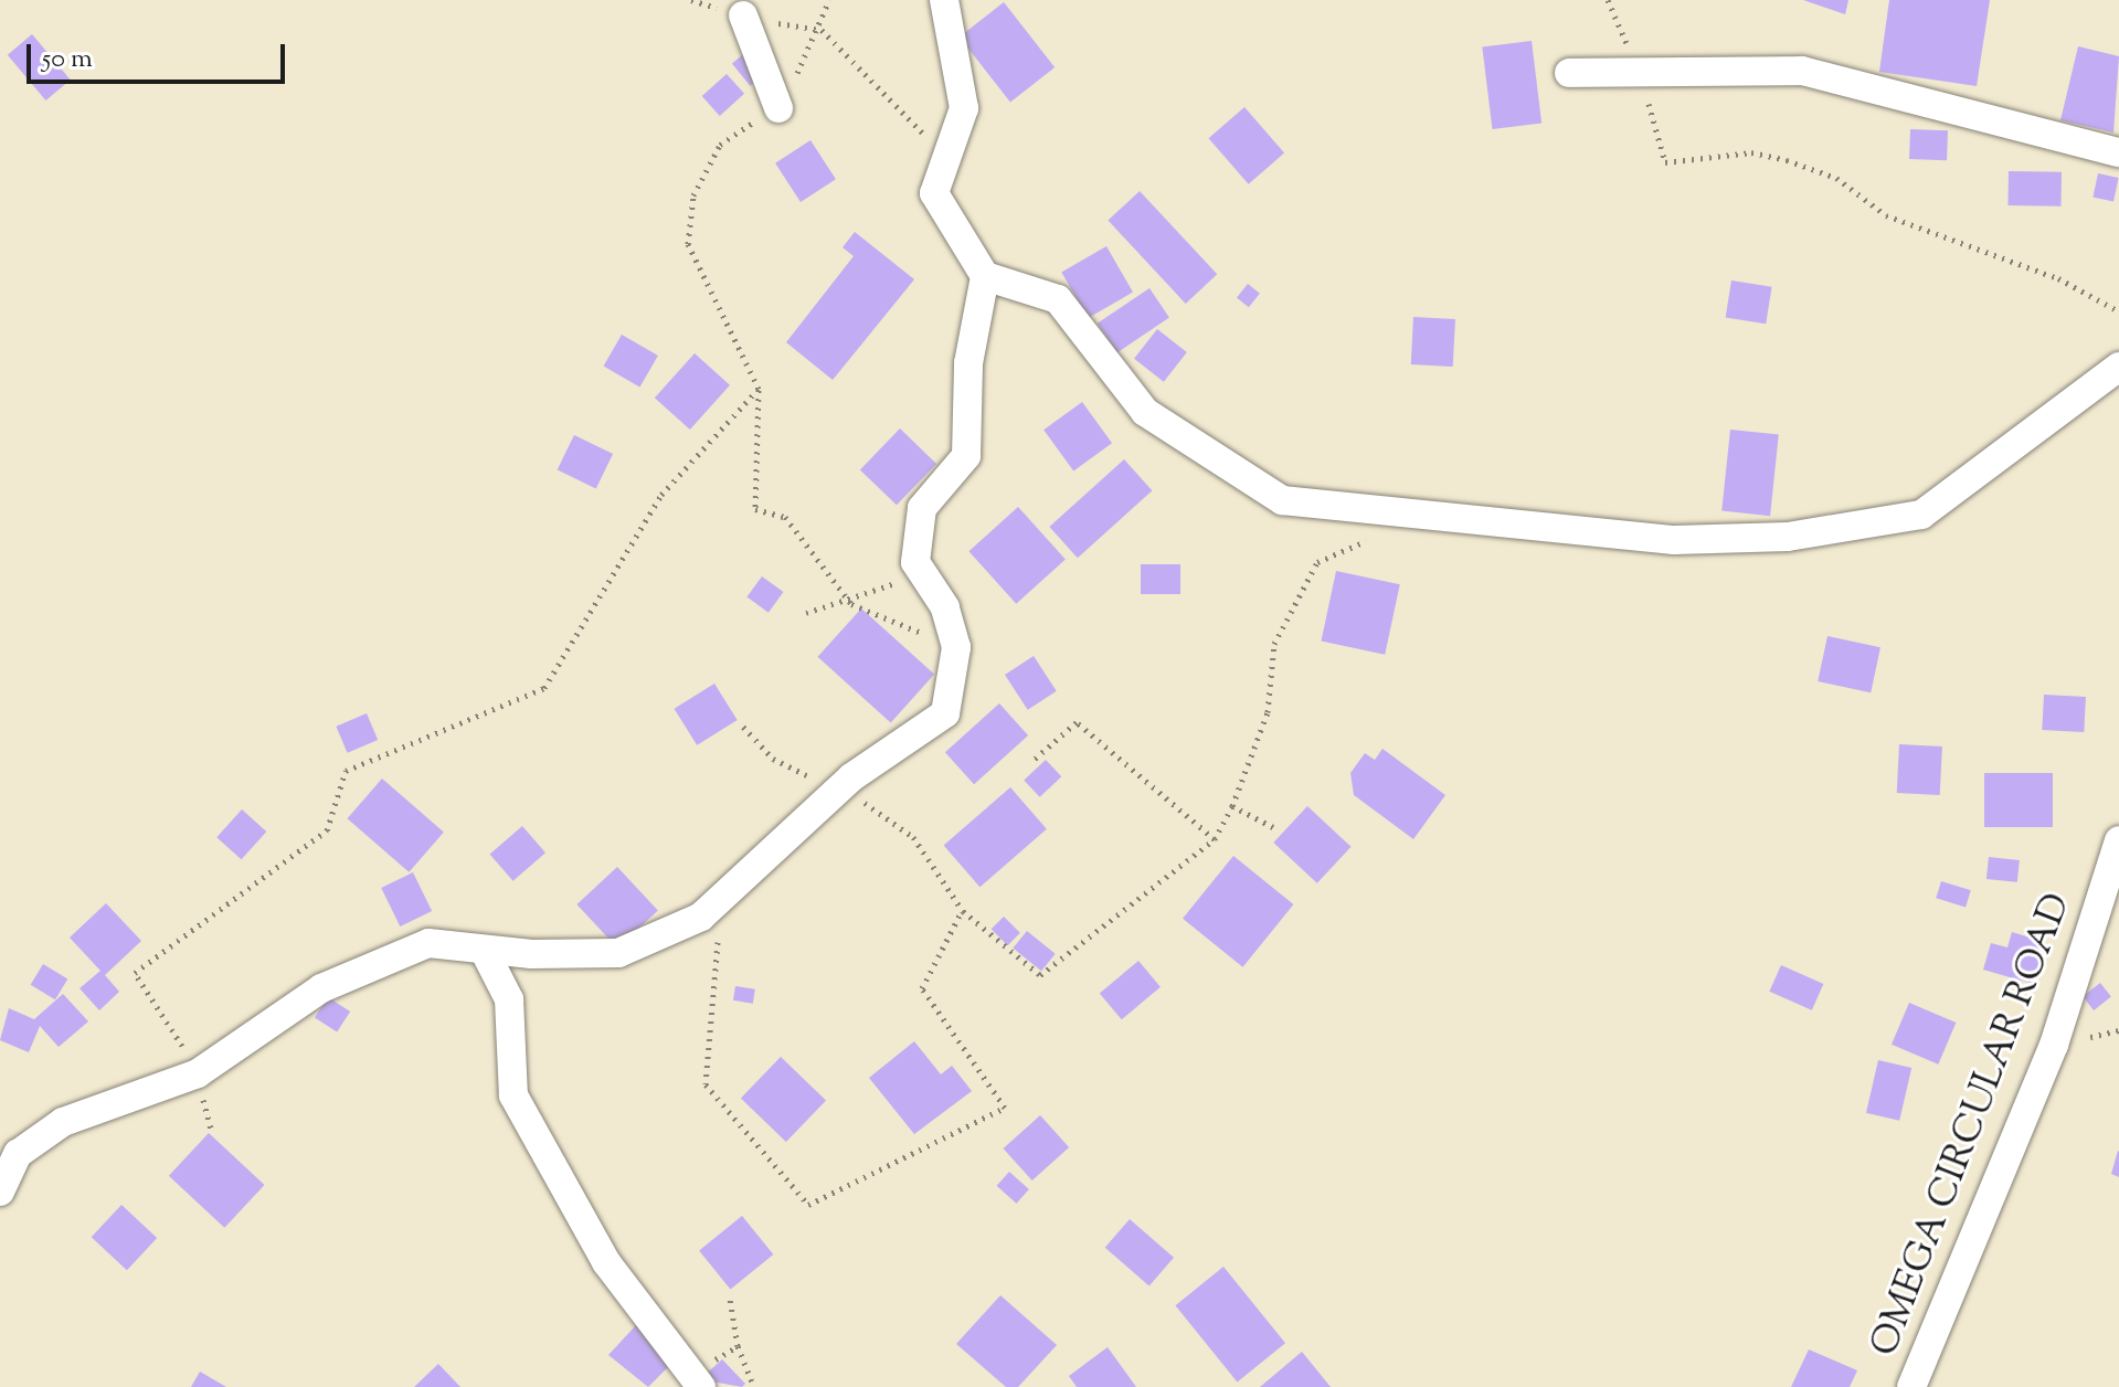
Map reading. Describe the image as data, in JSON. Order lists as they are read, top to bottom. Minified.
{"streets":{"street":["OMEGA CIRCULAR ROAD"]},"scale_bar":"50 m"}
